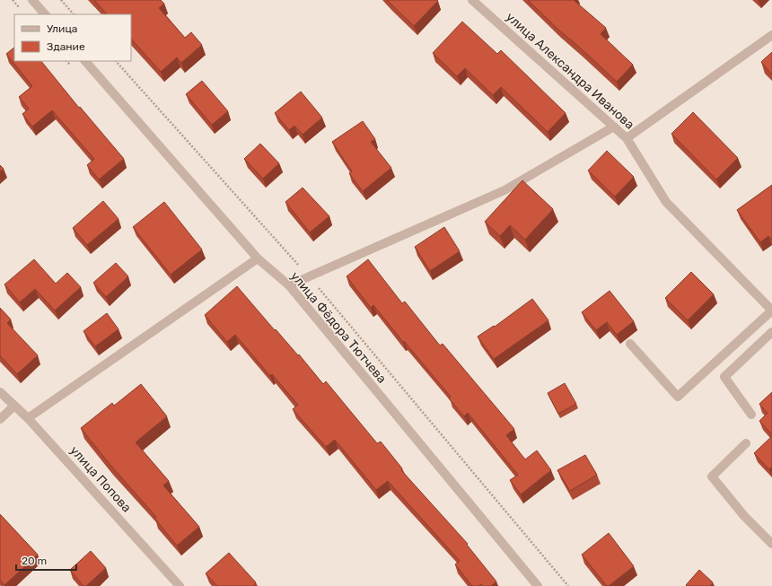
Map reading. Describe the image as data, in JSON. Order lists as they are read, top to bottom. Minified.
{"streets":{"street":["улица Александра Иванова","улица Фёдора Тютчева","улица Попова"]},"legend":["Улица","Здание"],"scale_bar":"20 m"}
